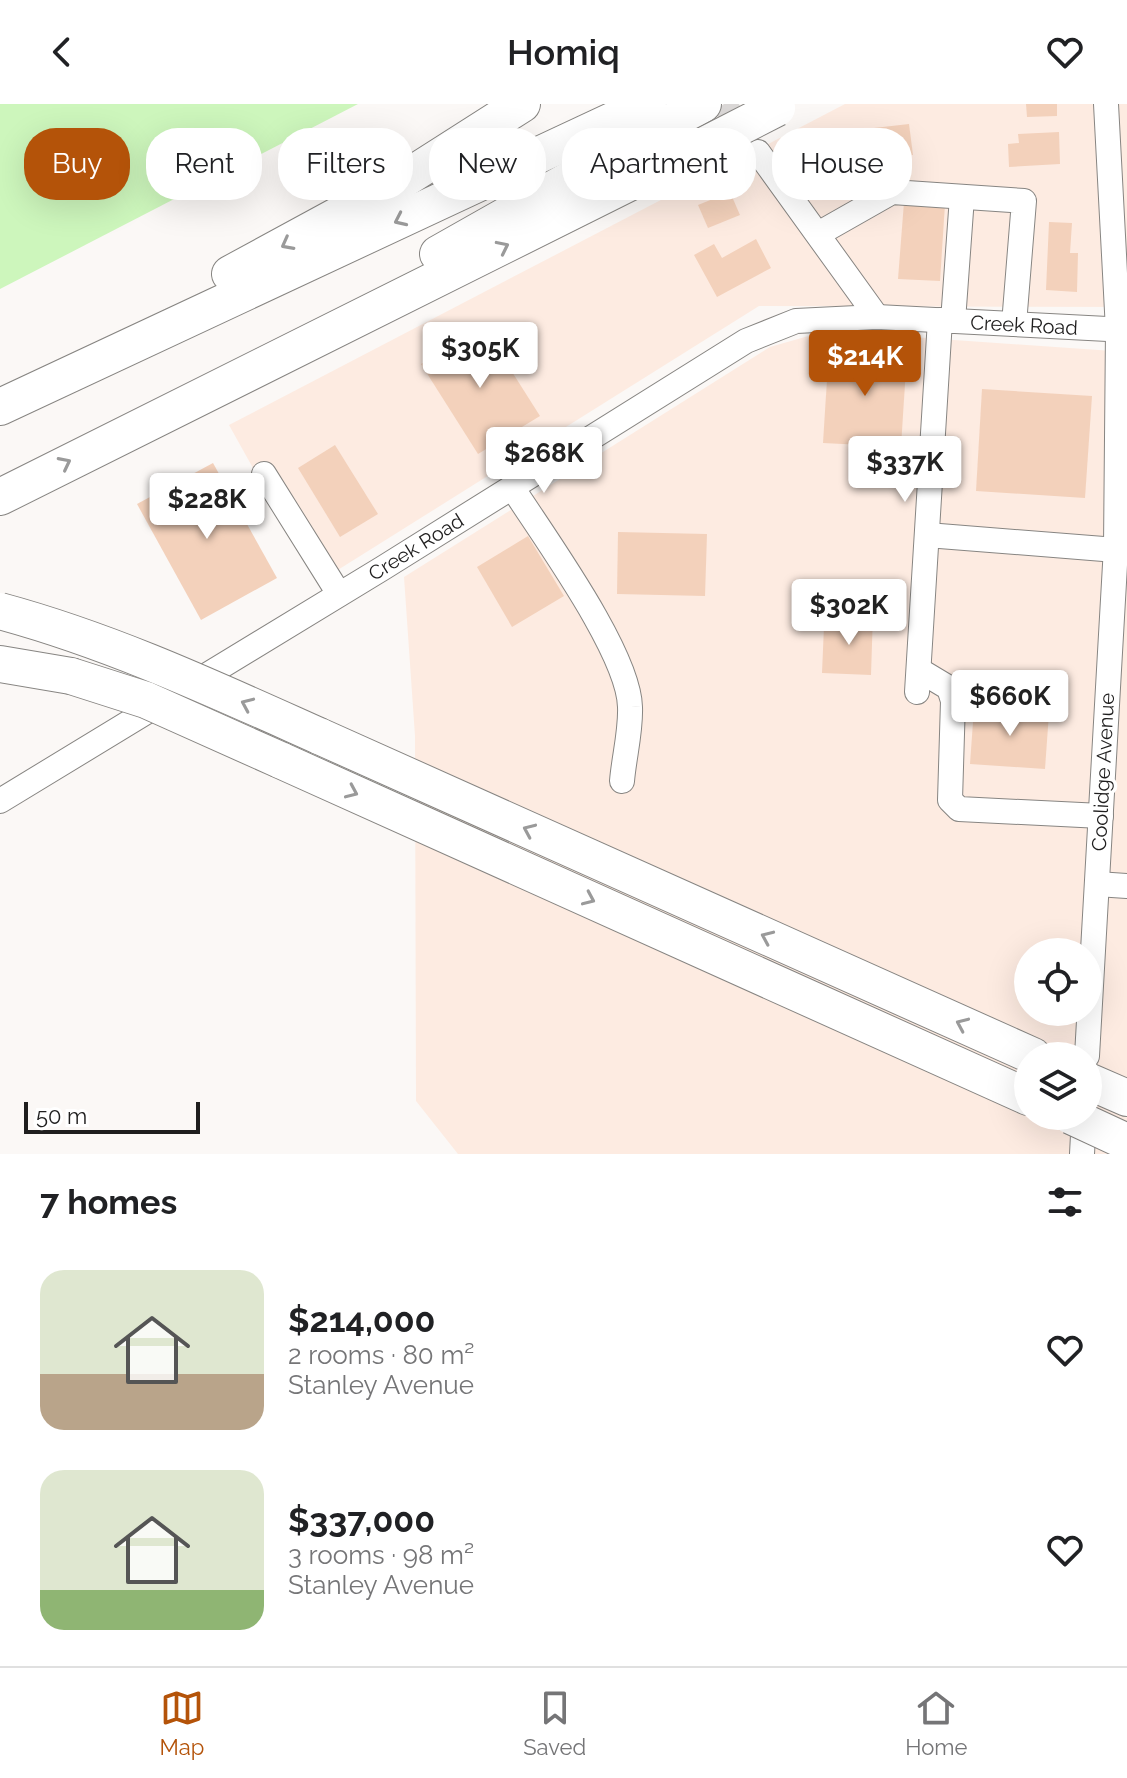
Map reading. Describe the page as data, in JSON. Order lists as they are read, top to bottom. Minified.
{"streets":{"street":["Creek Road","Coolidge Avenue"]},"crossings":[["Creek Road","Coolidge Avenue"]],"scale_bar":"50 m","page":{"header":"Homiq","chip":["Buy","Rent","Filters","New","Apartment","House"],"price":["$305K","$214K","$268K","$337K","$228K","$302K","$660K"],"scale":"50 m","heading":"7 homes","list":[{"name":"$214,000","note":"2 rooms · 80 m² · Stanley Avenue"},{"name":"$337,000","note":"3 rooms · 98 m² · Stanley Avenue"}],"tabs":["Map","Saved","Home"]}}
